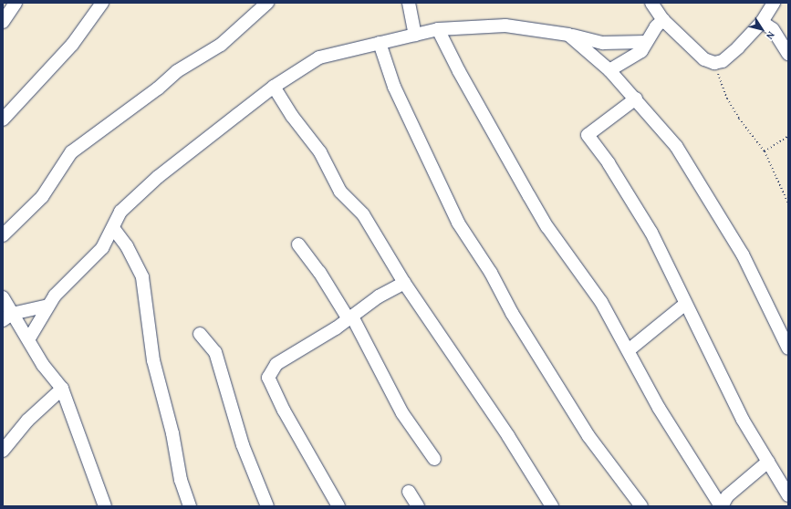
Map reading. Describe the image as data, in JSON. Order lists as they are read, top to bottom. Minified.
{"north":"bottom right"}
